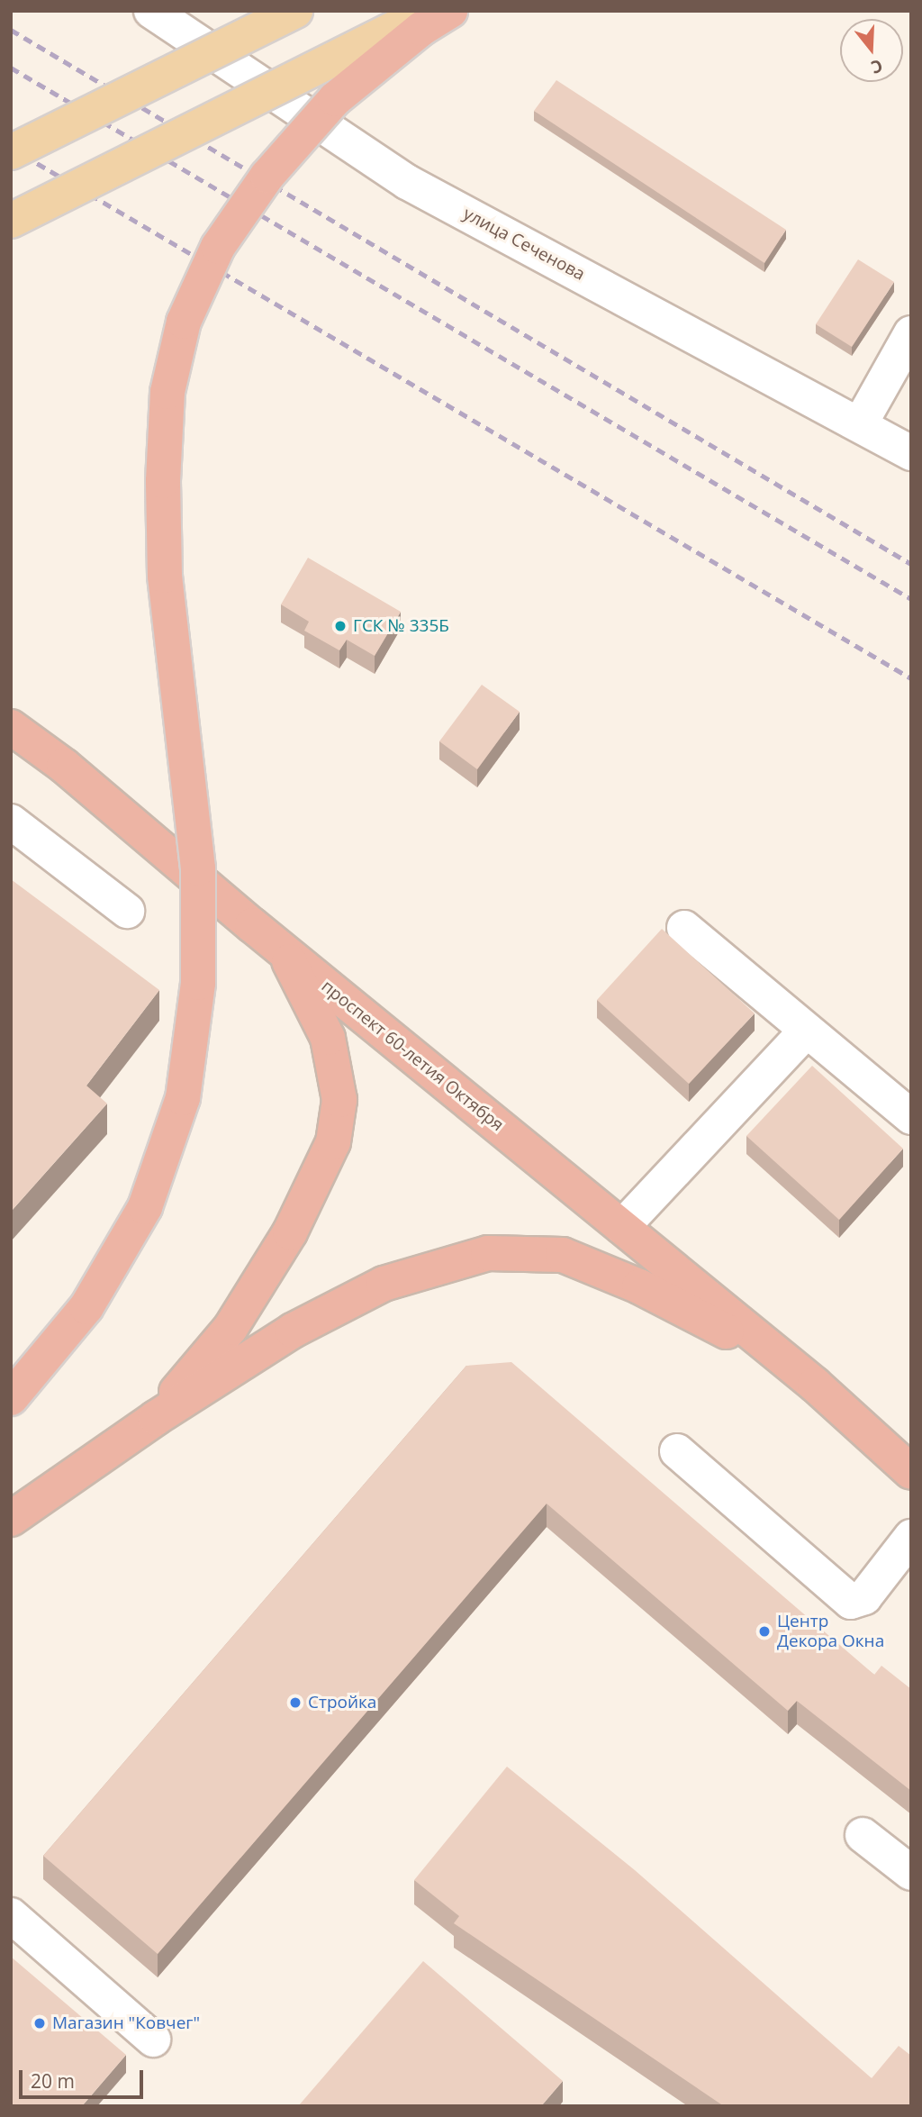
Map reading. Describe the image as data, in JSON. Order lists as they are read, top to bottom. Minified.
{"streets":{"highway":["проспект 60-летия Октября"],"street":["улица Сеченова"]},"places":["ГСК № 335Б","Центр Декора Окна","Стройка","Магазин \"Ковчег\""],"scale_bar":"20 m","north":"bottom"}
